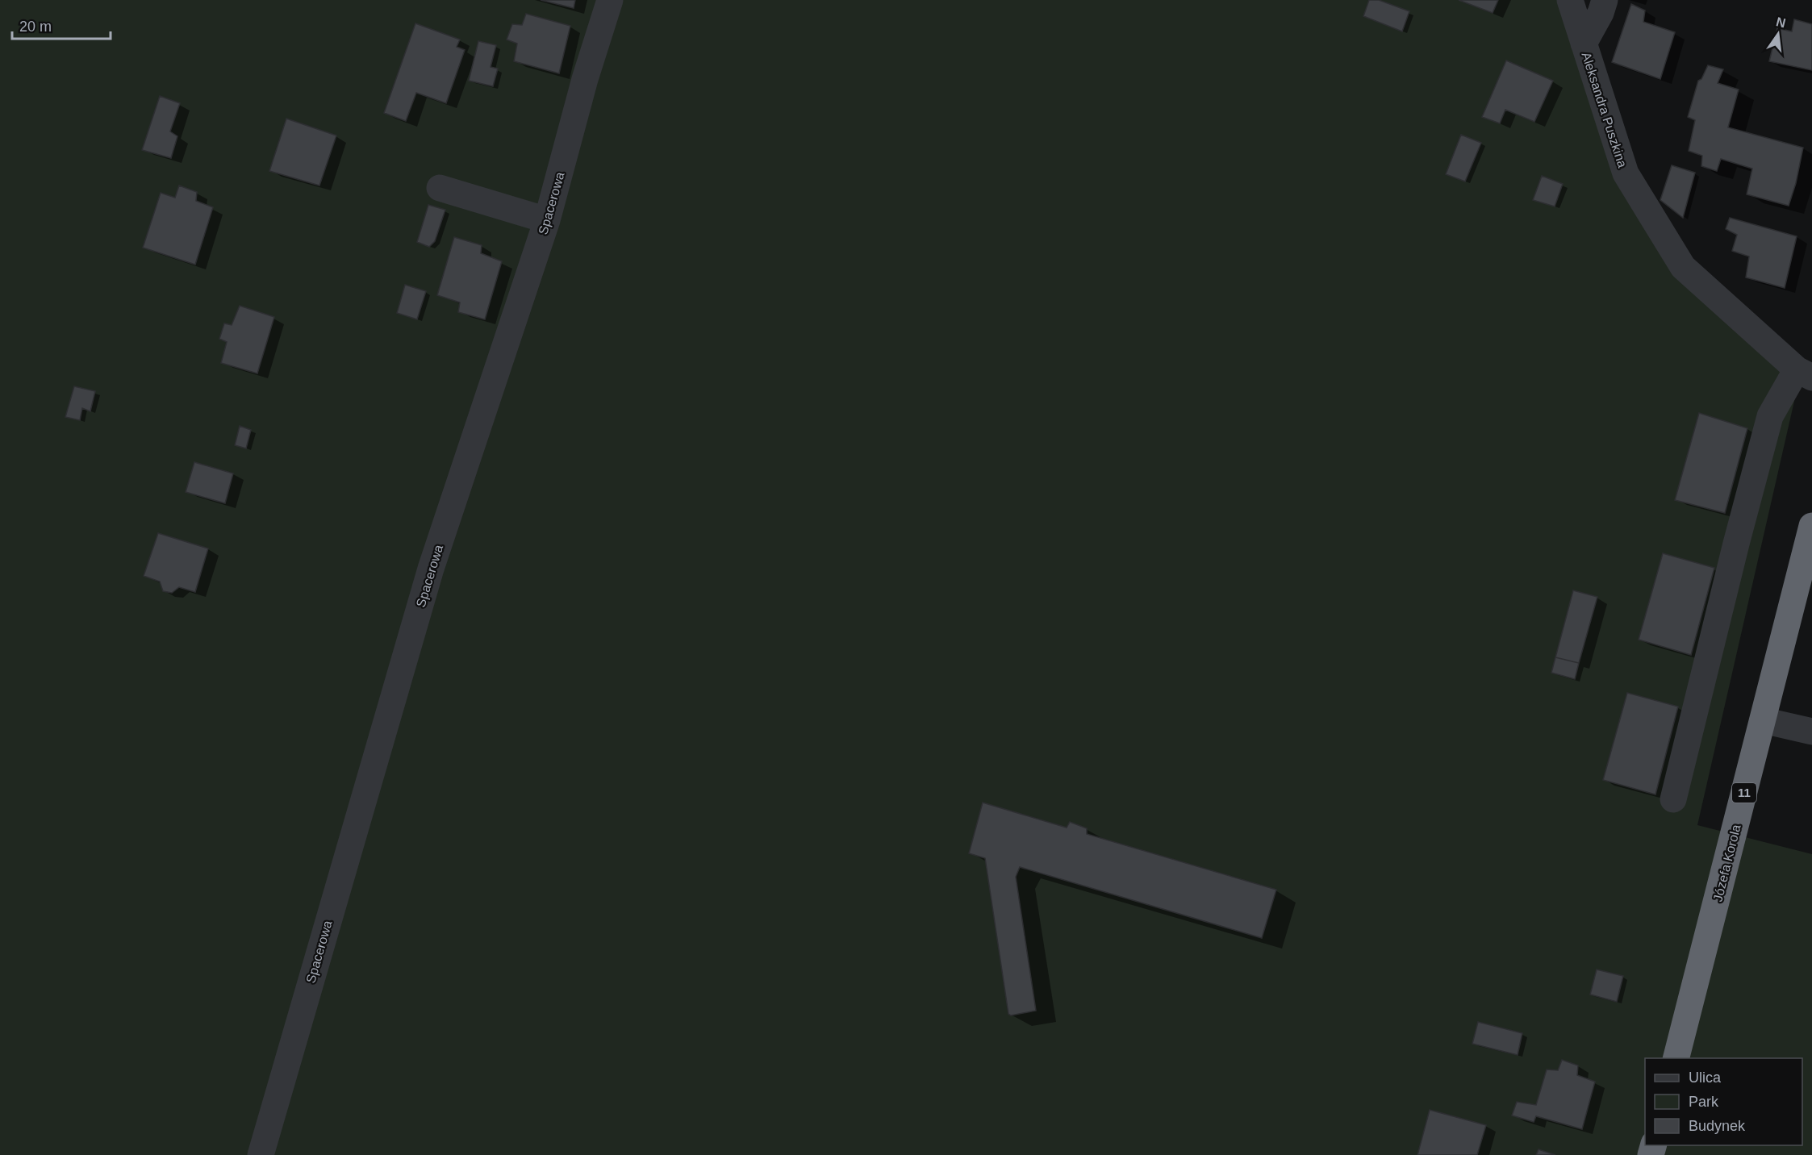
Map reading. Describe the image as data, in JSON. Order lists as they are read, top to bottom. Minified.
{"streets":{"highway":["11","Józefa Korola"],"street":["Aleksandra Puszkina","Spacerowa"]},"legend":["Ulica","Park","Budynek"],"scale_bar":"20 m","north":"top"}
